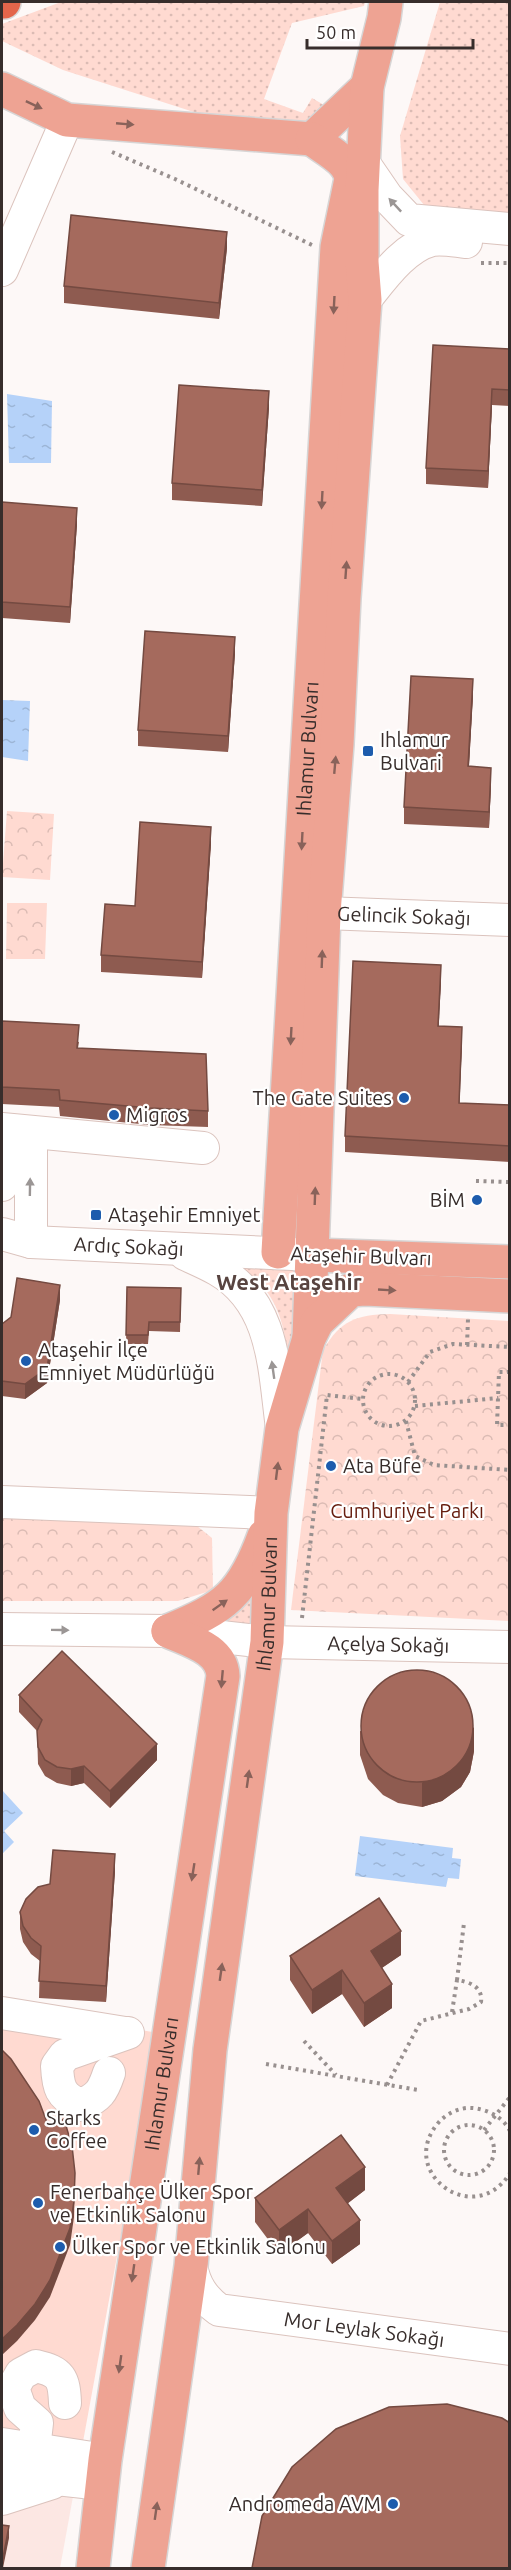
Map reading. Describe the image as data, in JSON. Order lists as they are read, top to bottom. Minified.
{"streets":{"main road":["Ihlamur Bulvarı","Ataşehir Bulvarı"],"street":["Gelincik Sokağı","Ardıç Sokağı","Açelya Sokağı","Mor Leylak Sokağı"]},"crossings":[["Ihlamur Bulvarı","Gelincik Sokağı"],["Ihlamur Bulvarı","Ardıç Sokağı"],["Ihlamur Bulvarı","Ataşehir Bulvarı"],["Ihlamur Bulvarı","Açelya Sokağı"],["Ihlamur Bulvarı","Mor Leylak Sokağı"],["Ardıç Sokağı","Ataşehir Bulvarı"]],"one_way":["Ardıç Sokağı"],"districts":["West Ataşehir"],"parks":["Cumhuriyet Parkı"],"places":{"transit":["Ihlamur Bulvari","Ataşehir Emniyet"],"other":["The Gate Suites","Migros","BİM","Ataşehir İlçe Emniyet Müdürlüğü","Ata Büfe","Starks Coffee","Fenerbahçe Ülker Spor ve Etkinlik Salonu","Ülker Spor ve Etkinlik Salonu","Andromeda AVM"]},"scale_bar":"50 m"}
